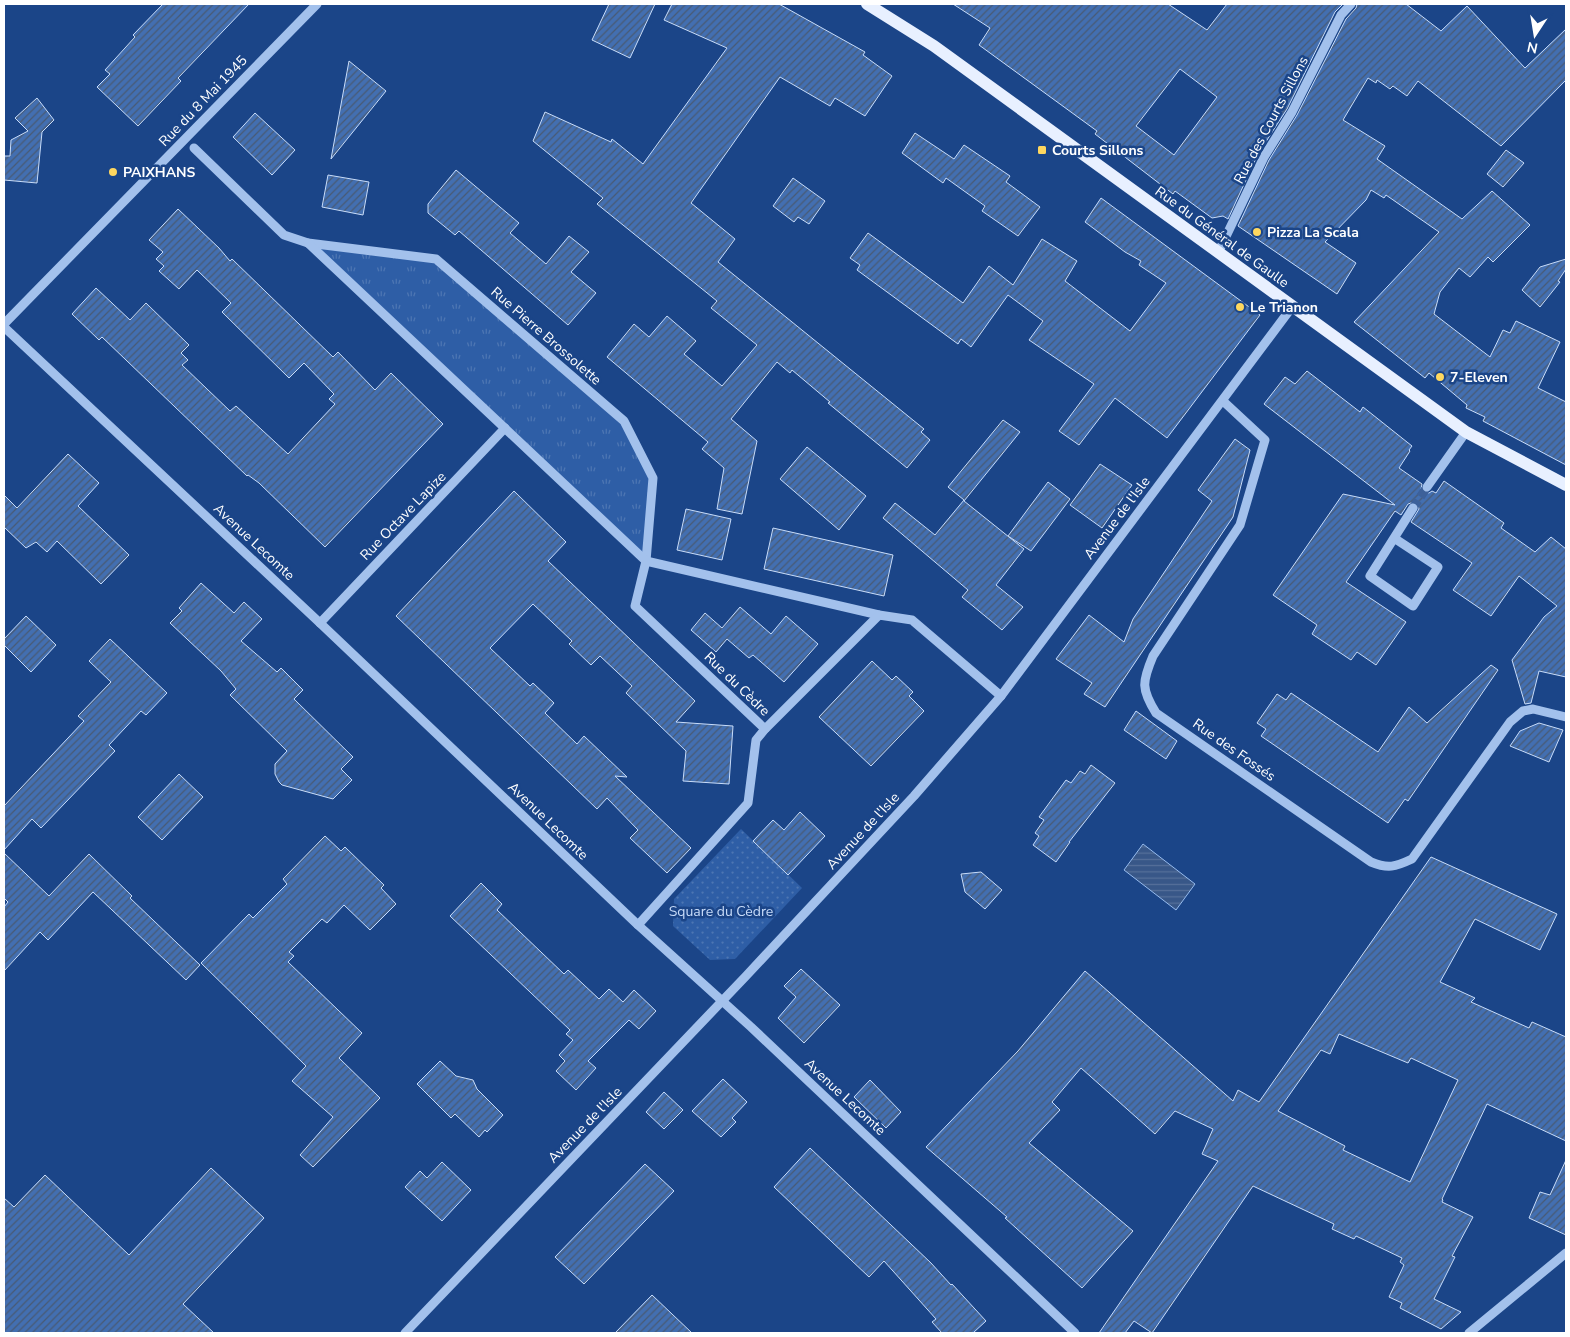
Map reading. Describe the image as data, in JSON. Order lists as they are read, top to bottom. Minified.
{"streets":{"main road":["Rue du Général de Gaulle"],"street":["Rue du 8 Mai 1945","Rue des Courts Sillons","Rue Pierre Brossolette","Rue Octave Lapize","Avenue de l'Isle","Avenue Lecomte","Rue du Cèdre","Rue des Fossés"]},"crossings":[["Rue du 8 Mai 1945","Avenue Lecomte"],["Rue des Courts Sillons","Rue du Général de Gaulle"],["Rue du Général de Gaulle","Avenue de l'Isle"],["Rue Pierre Brossolette","Rue Octave Lapize"],["Rue Pierre Brossolette","Rue du Cèdre"],["Rue Octave Lapize","Avenue Lecomte"],["Avenue de l'Isle","Avenue Lecomte"],["Avenue de l'Isle","Rue des Fossés"],["Avenue Lecomte","Rue du Cèdre"]],"parks":["Square du Cèdre"],"places":{"transit":["Courts Sillons"],"other":["PAIXHANS","Pizza La Scala","Le Trianon","7-Eleven"]},"north":"bottom"}
